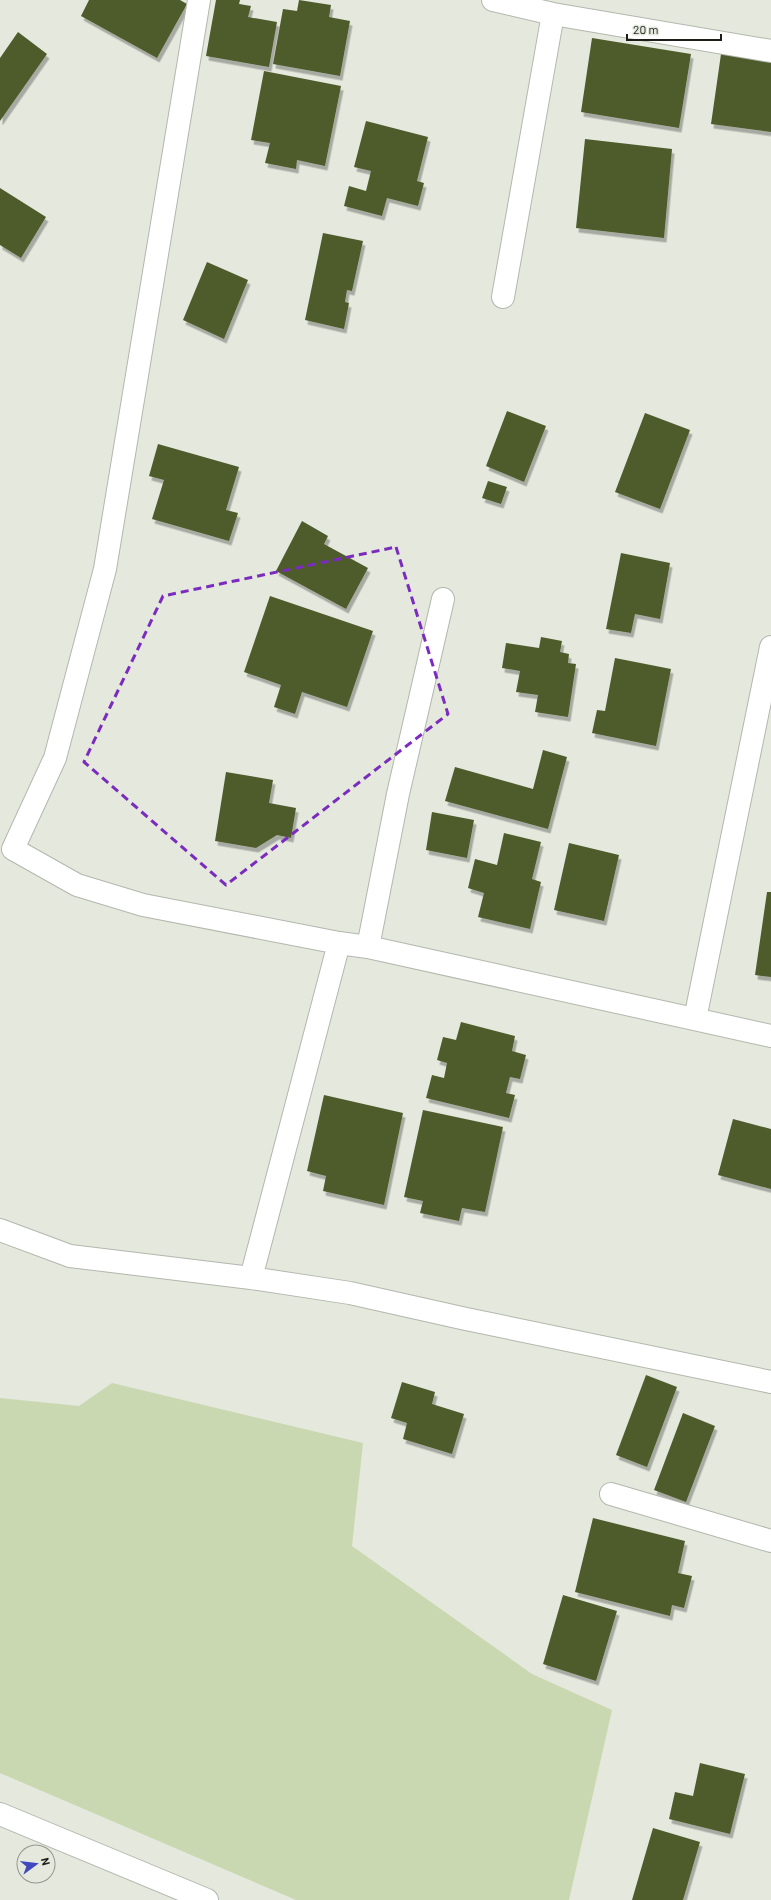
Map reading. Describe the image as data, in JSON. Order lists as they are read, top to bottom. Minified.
{"scale_bar":"20 m","north":"right"}
